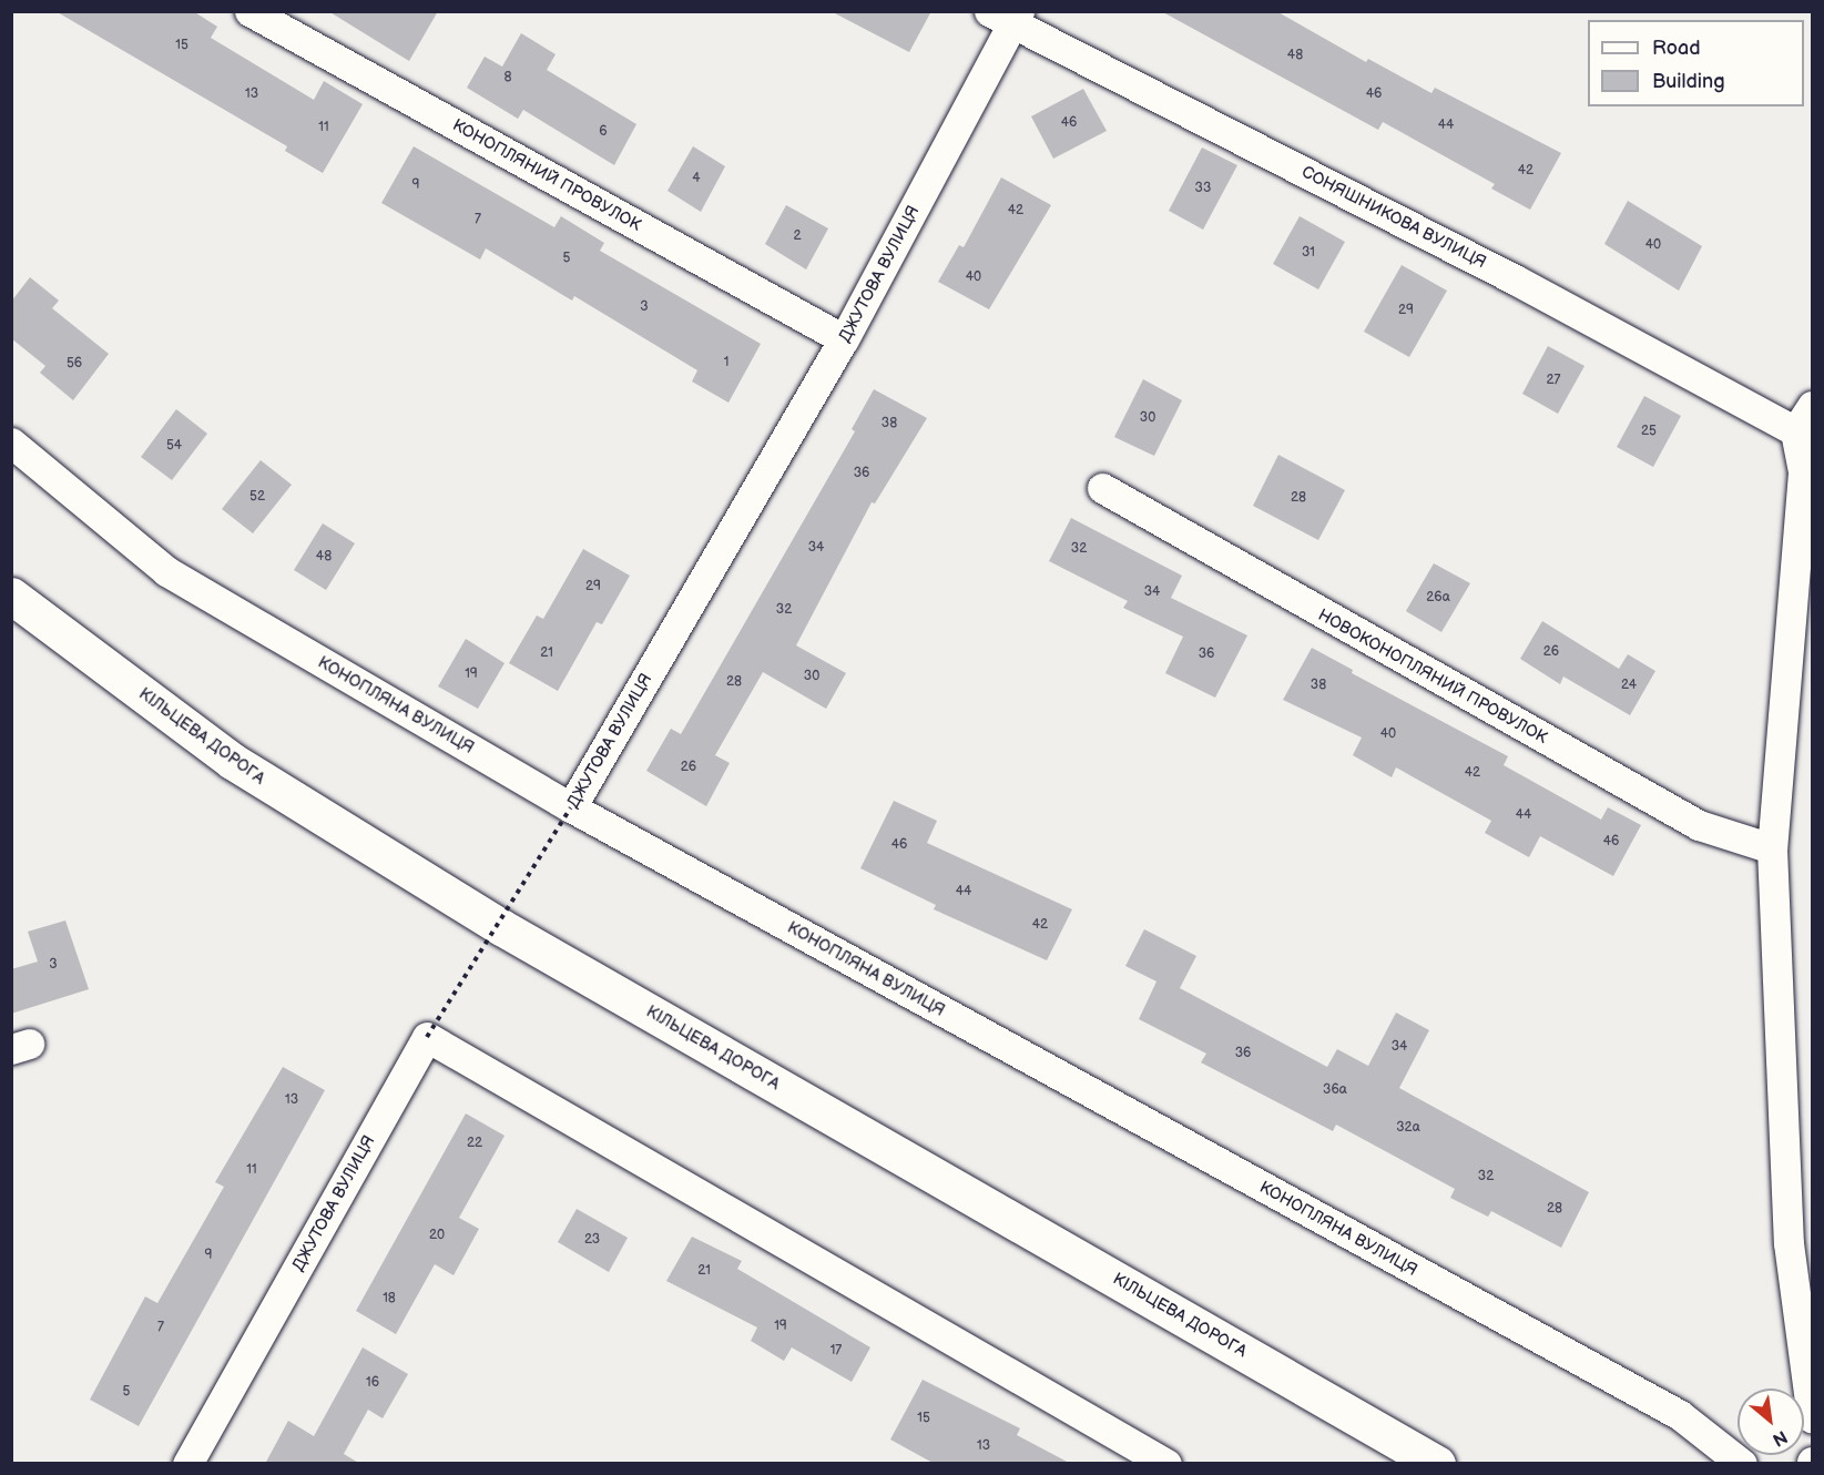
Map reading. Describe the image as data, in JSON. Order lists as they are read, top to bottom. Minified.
{"streets":{"highway":["КІЛЬЦЕВА ДОРОГА"],"street":["КОНОПЛЯНИЙ ПРОВУЛОК","СОНЯШНИКОВА ВУЛИЦЯ","ДЖУТОВА ВУЛИЦЯ","НОВОКОНОПЛЯНИЙ ПРОВУЛОК","КОНОПЛЯНА ВУЛИЦЯ"]},"crossings":[["КОНОПЛЯНИЙ ПРОВУЛОК","ДЖУТОВА ВУЛИЦЯ"],["СОНЯШНИКОВА ВУЛИЦЯ","ДЖУТОВА ВУЛИЦЯ"],["ДЖУТОВА ВУЛИЦЯ","КОНОПЛЯНА ВУЛИЦЯ"]],"house_numbers":["15","48","8","13","46","46","44","11","6","42","4","9","33","42","7","2","40","31","5","40","3","29","1","56","27","30","38","25","54","36","52","28","34","32","48","29","34","26а","32","26","21","36","19","30","28","38","24","40","26","42","44","46","46","44","42","3","34","36","36а","13","32а","22","11","32","28","20","23","9","21","18","19","7","17","16","5","15","13"],"legend":["Road","Building"],"north":"bottom right"}
